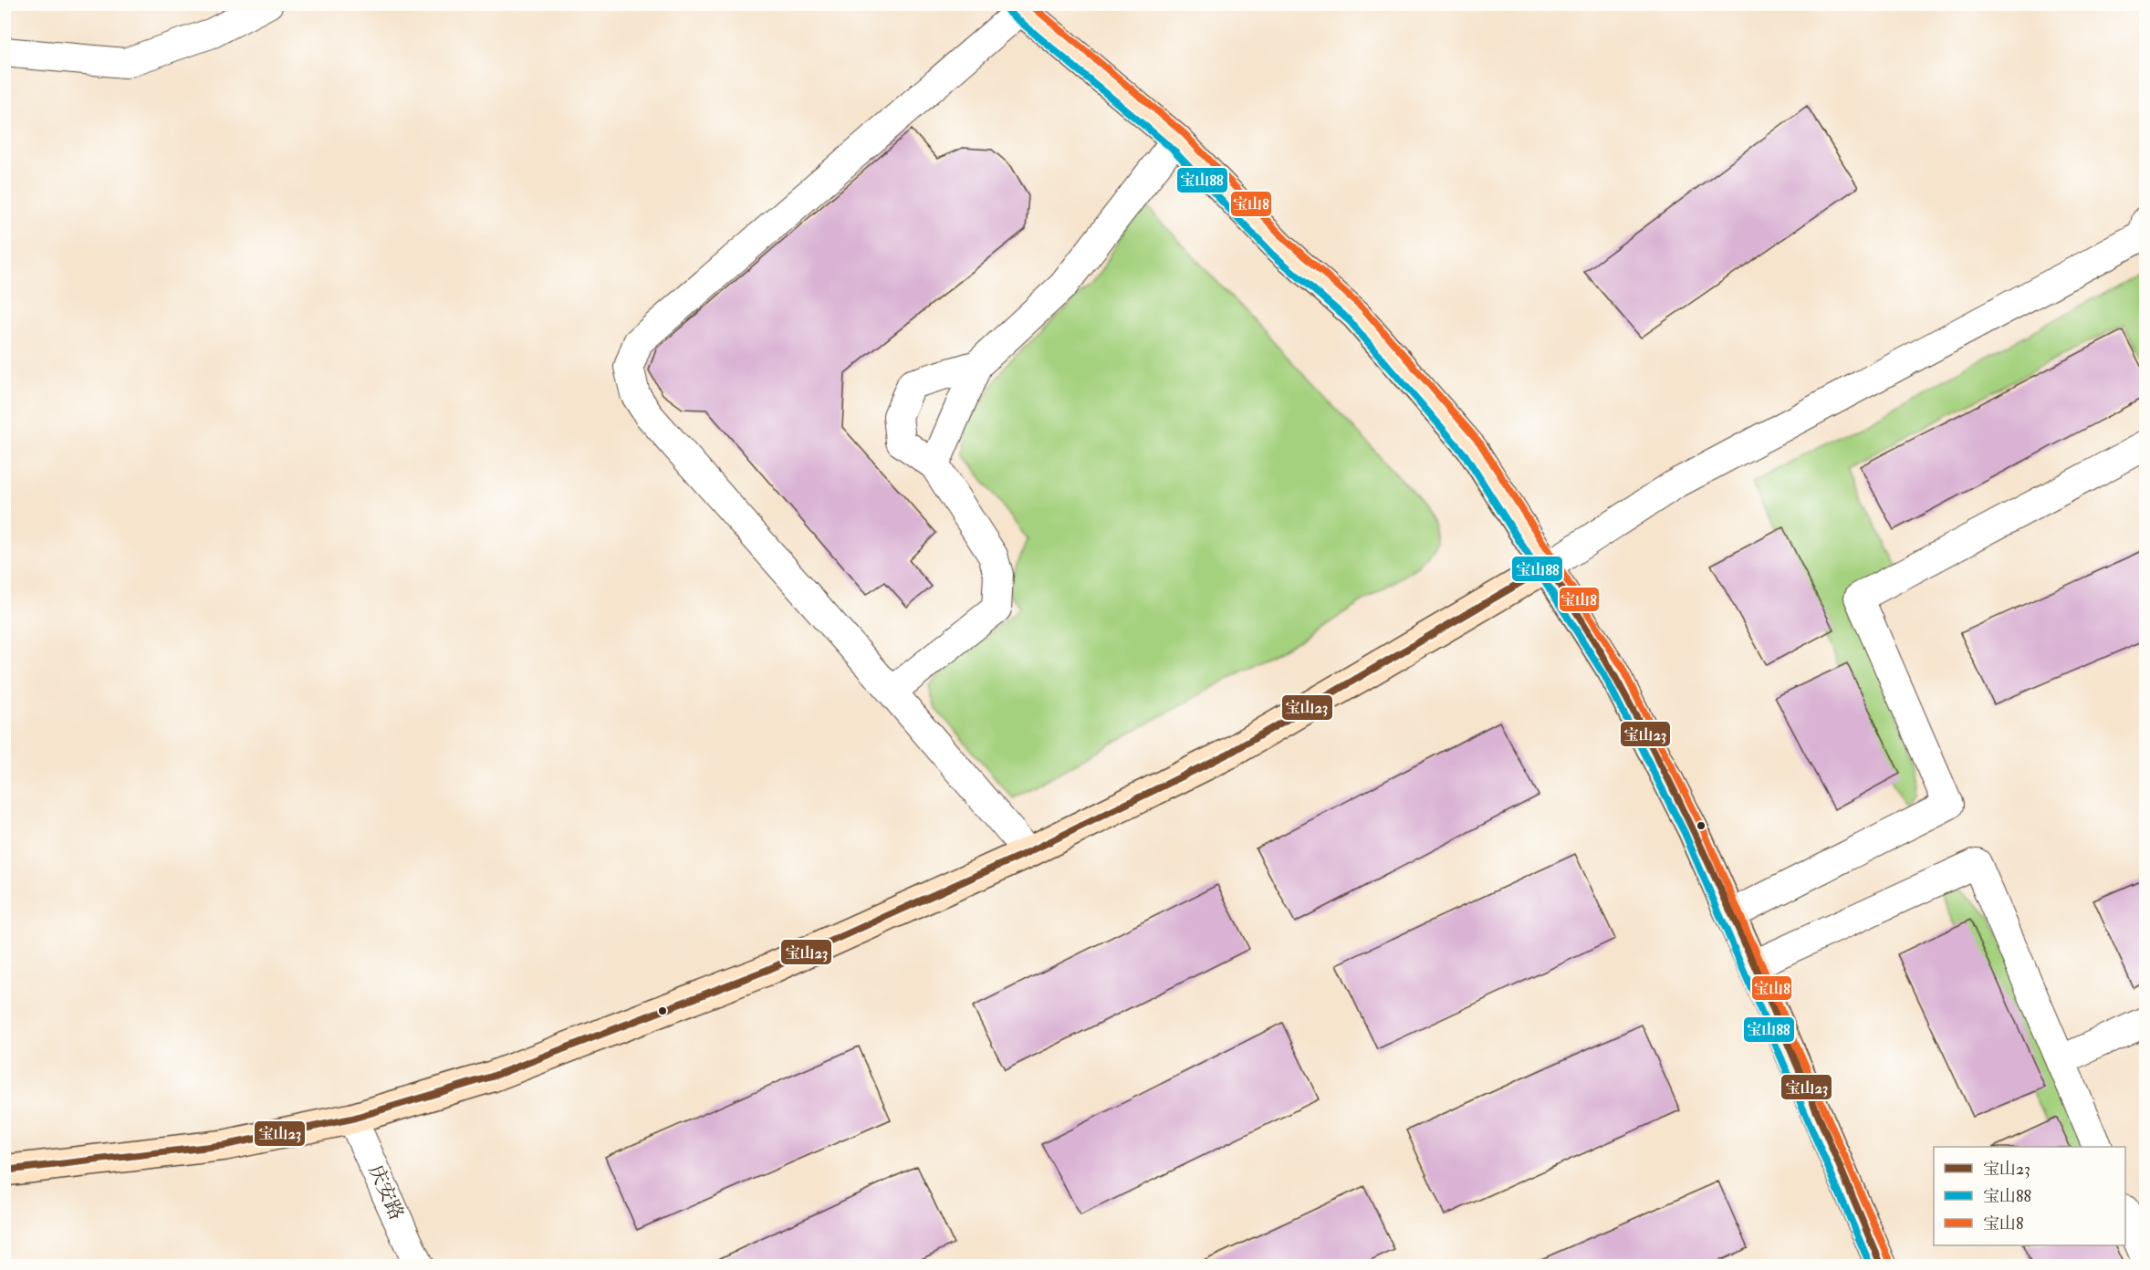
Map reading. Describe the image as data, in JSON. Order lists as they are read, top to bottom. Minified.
{"streets":{"street":["庆安路"]},"lines":["transit line 宝山8","transit line 宝山88","transit line 宝山23"],"legend":["宝山23","宝山88","宝山8"]}
